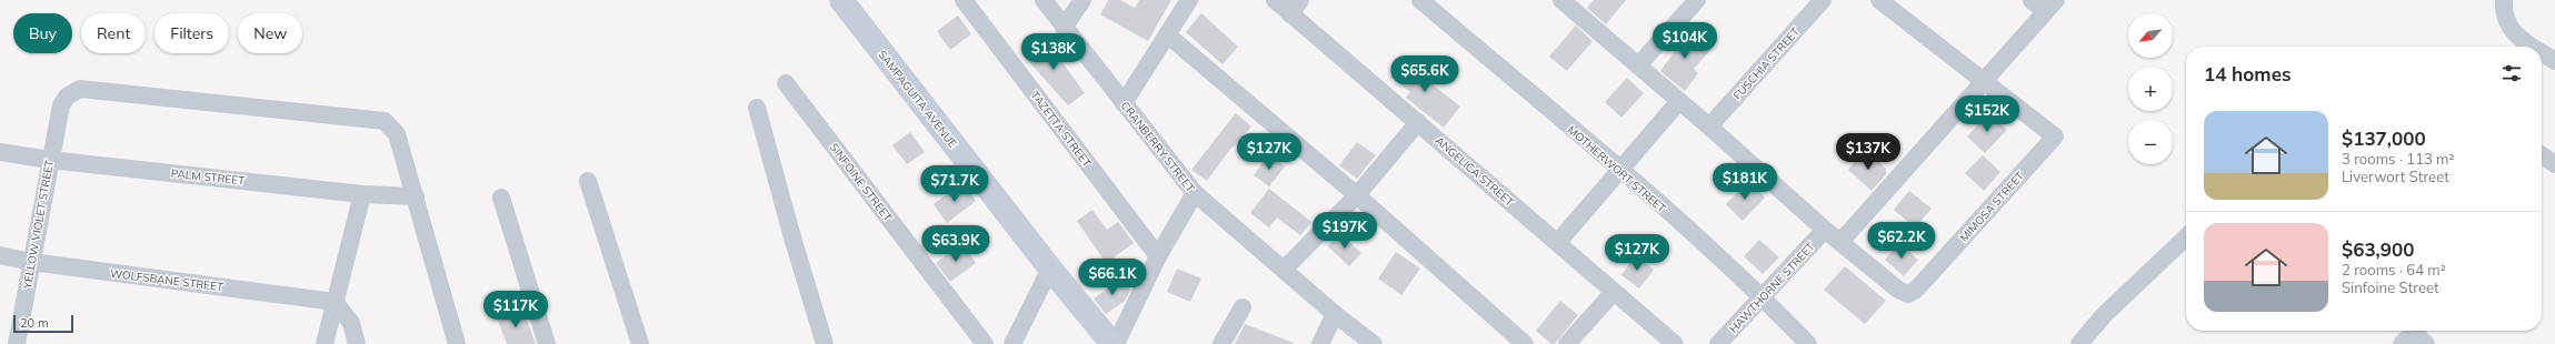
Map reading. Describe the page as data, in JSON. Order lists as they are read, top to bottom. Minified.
{"streets":{"main road":["SAMPAGUITA AVENUE"],"street":["FUSCHIA STREET","TAZETTA STREET","CRANBERRY STREET","MOTHERWORT STREET","ANGELICA STREET","PALM STREET","SINFOINE STREET","MIMOSA STREET","YELLOW VIOLET STREET","WOLFSBANE STREET","HAWTHORNE STREET"]},"crossings":[["MOTHERWORT STREET","HAWTHORNE STREET"],["PALM STREET","YELLOW VIOLET STREET"],["YELLOW VIOLET STREET","WOLFSBANE STREET"]],"scale_bar":"20 m","north":"bottom left","page":{"map_buttons":["+","−"],"chip":["Buy","Rent","Filters","New"],"price":["$104K","$138K","$65.6K","$152K","$127K","$137K","$181K","$71.7K","$197K","$62.2K","$63.9K","$127K","$66.1K","$117K"],"heading":"14 homes","list":[{"name":"$137,000","note":"3 rooms · 113 m² · Liverwort Street"},{"name":"$63,900","note":"2 rooms · 64 m² · Sinfoine Street"}],"scale":"20 m"}}
